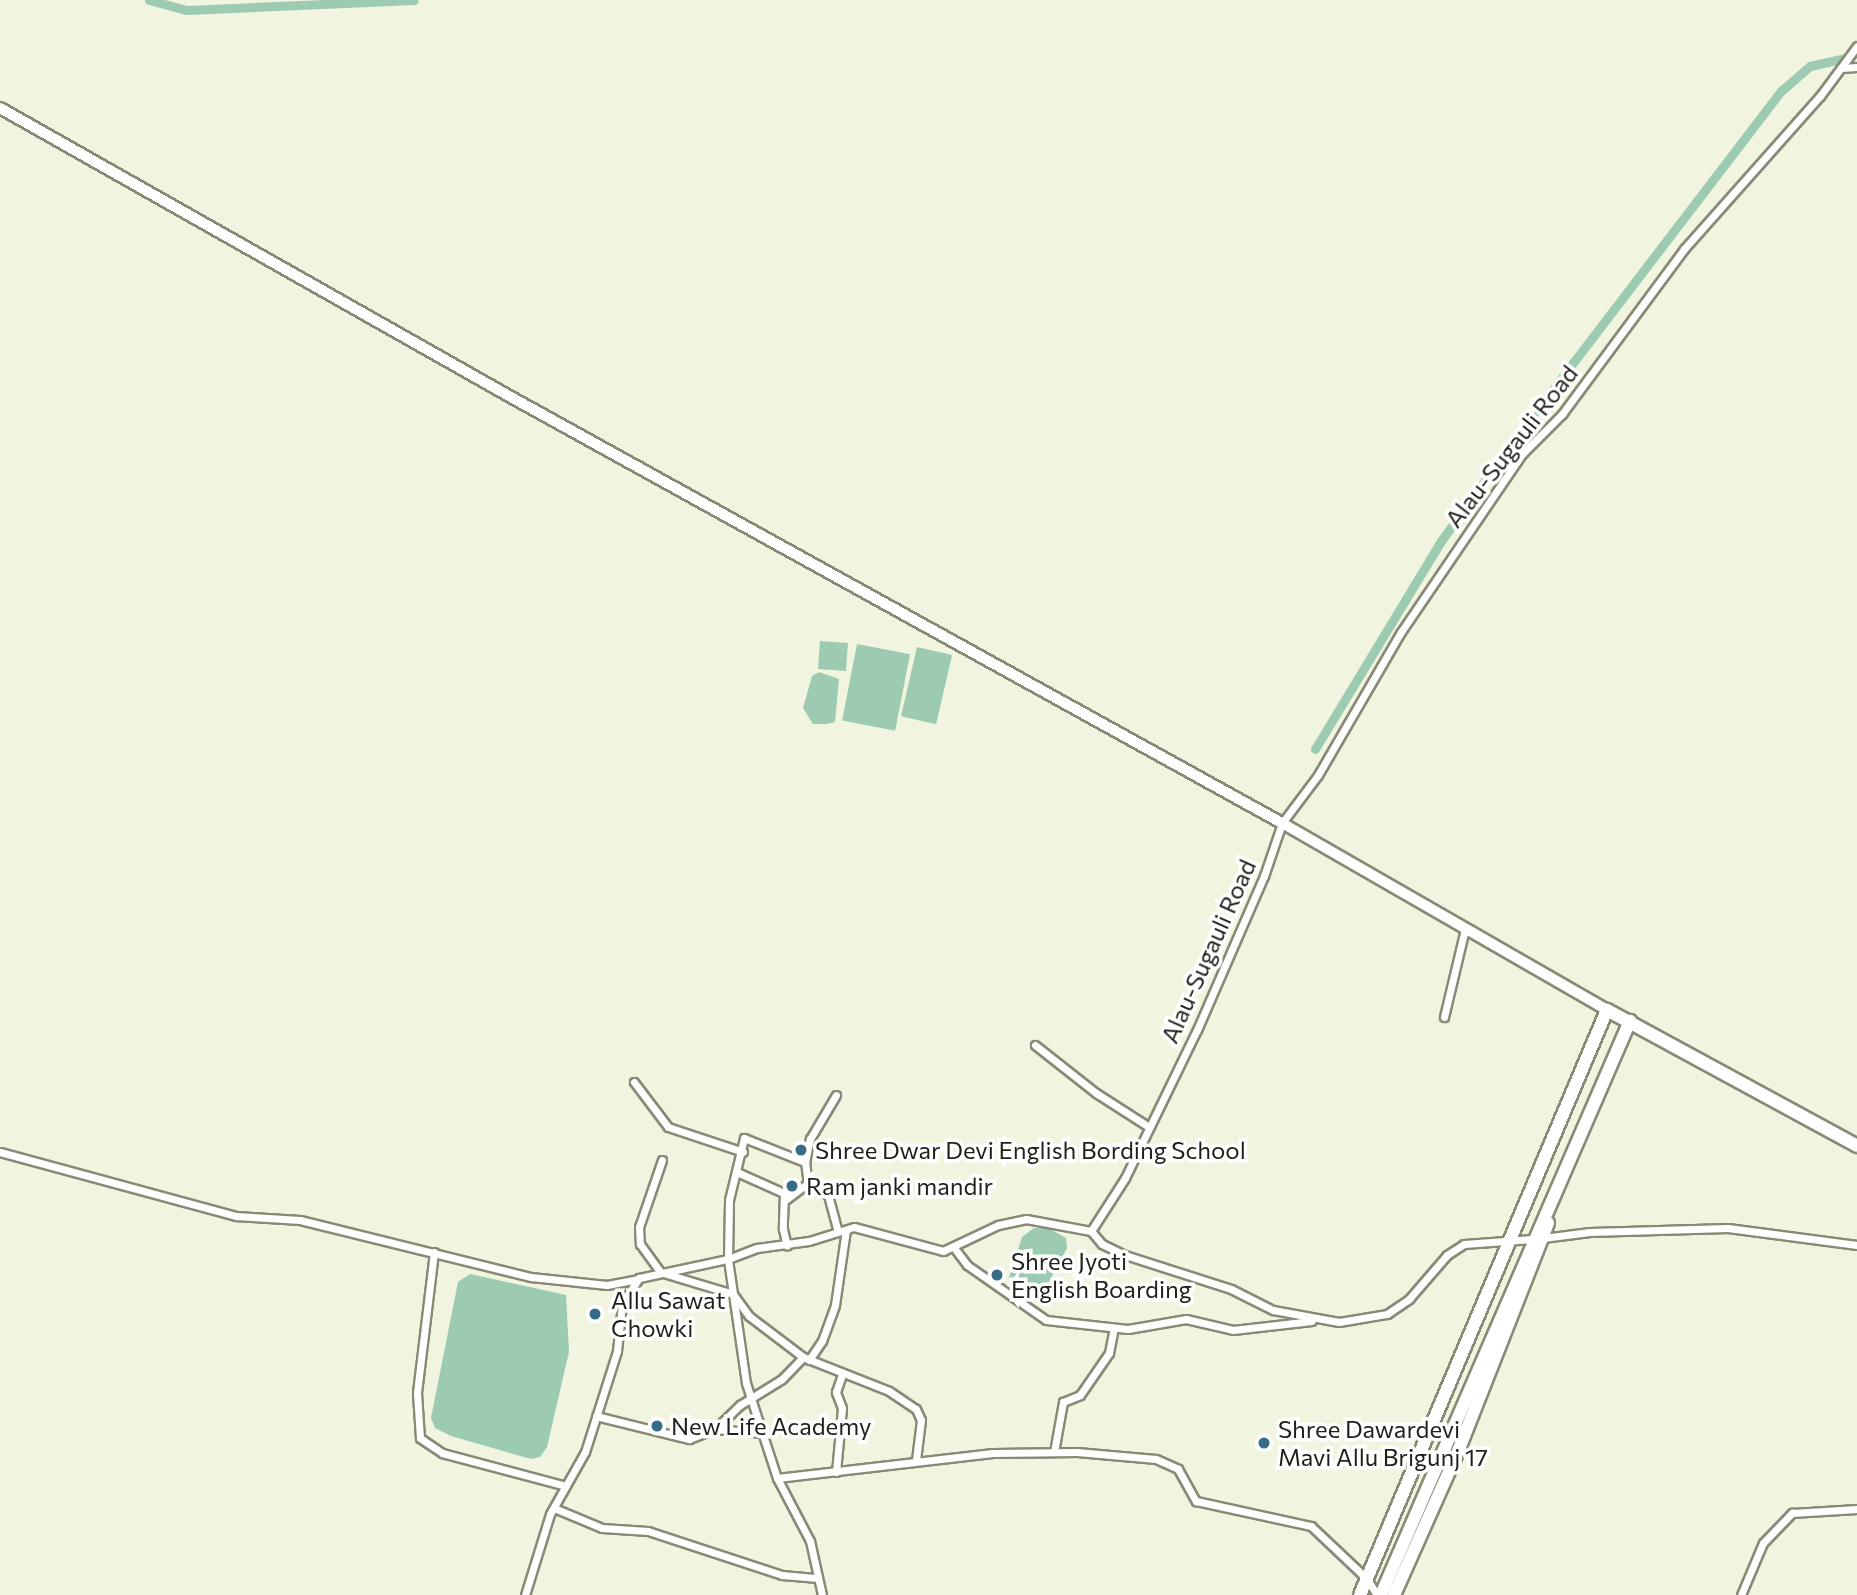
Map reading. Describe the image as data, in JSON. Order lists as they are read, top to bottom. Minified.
{"streets":{"street":["Alau-Sugauli Road"]},"places":["Shree Dwar Devi English Bording School","Ram janki mandir","Shree Jyoti English Boarding","Allu Sawat Chowki","New Life Academy","Shree Dawardevi Mavi Allu Brigunj 17"]}
